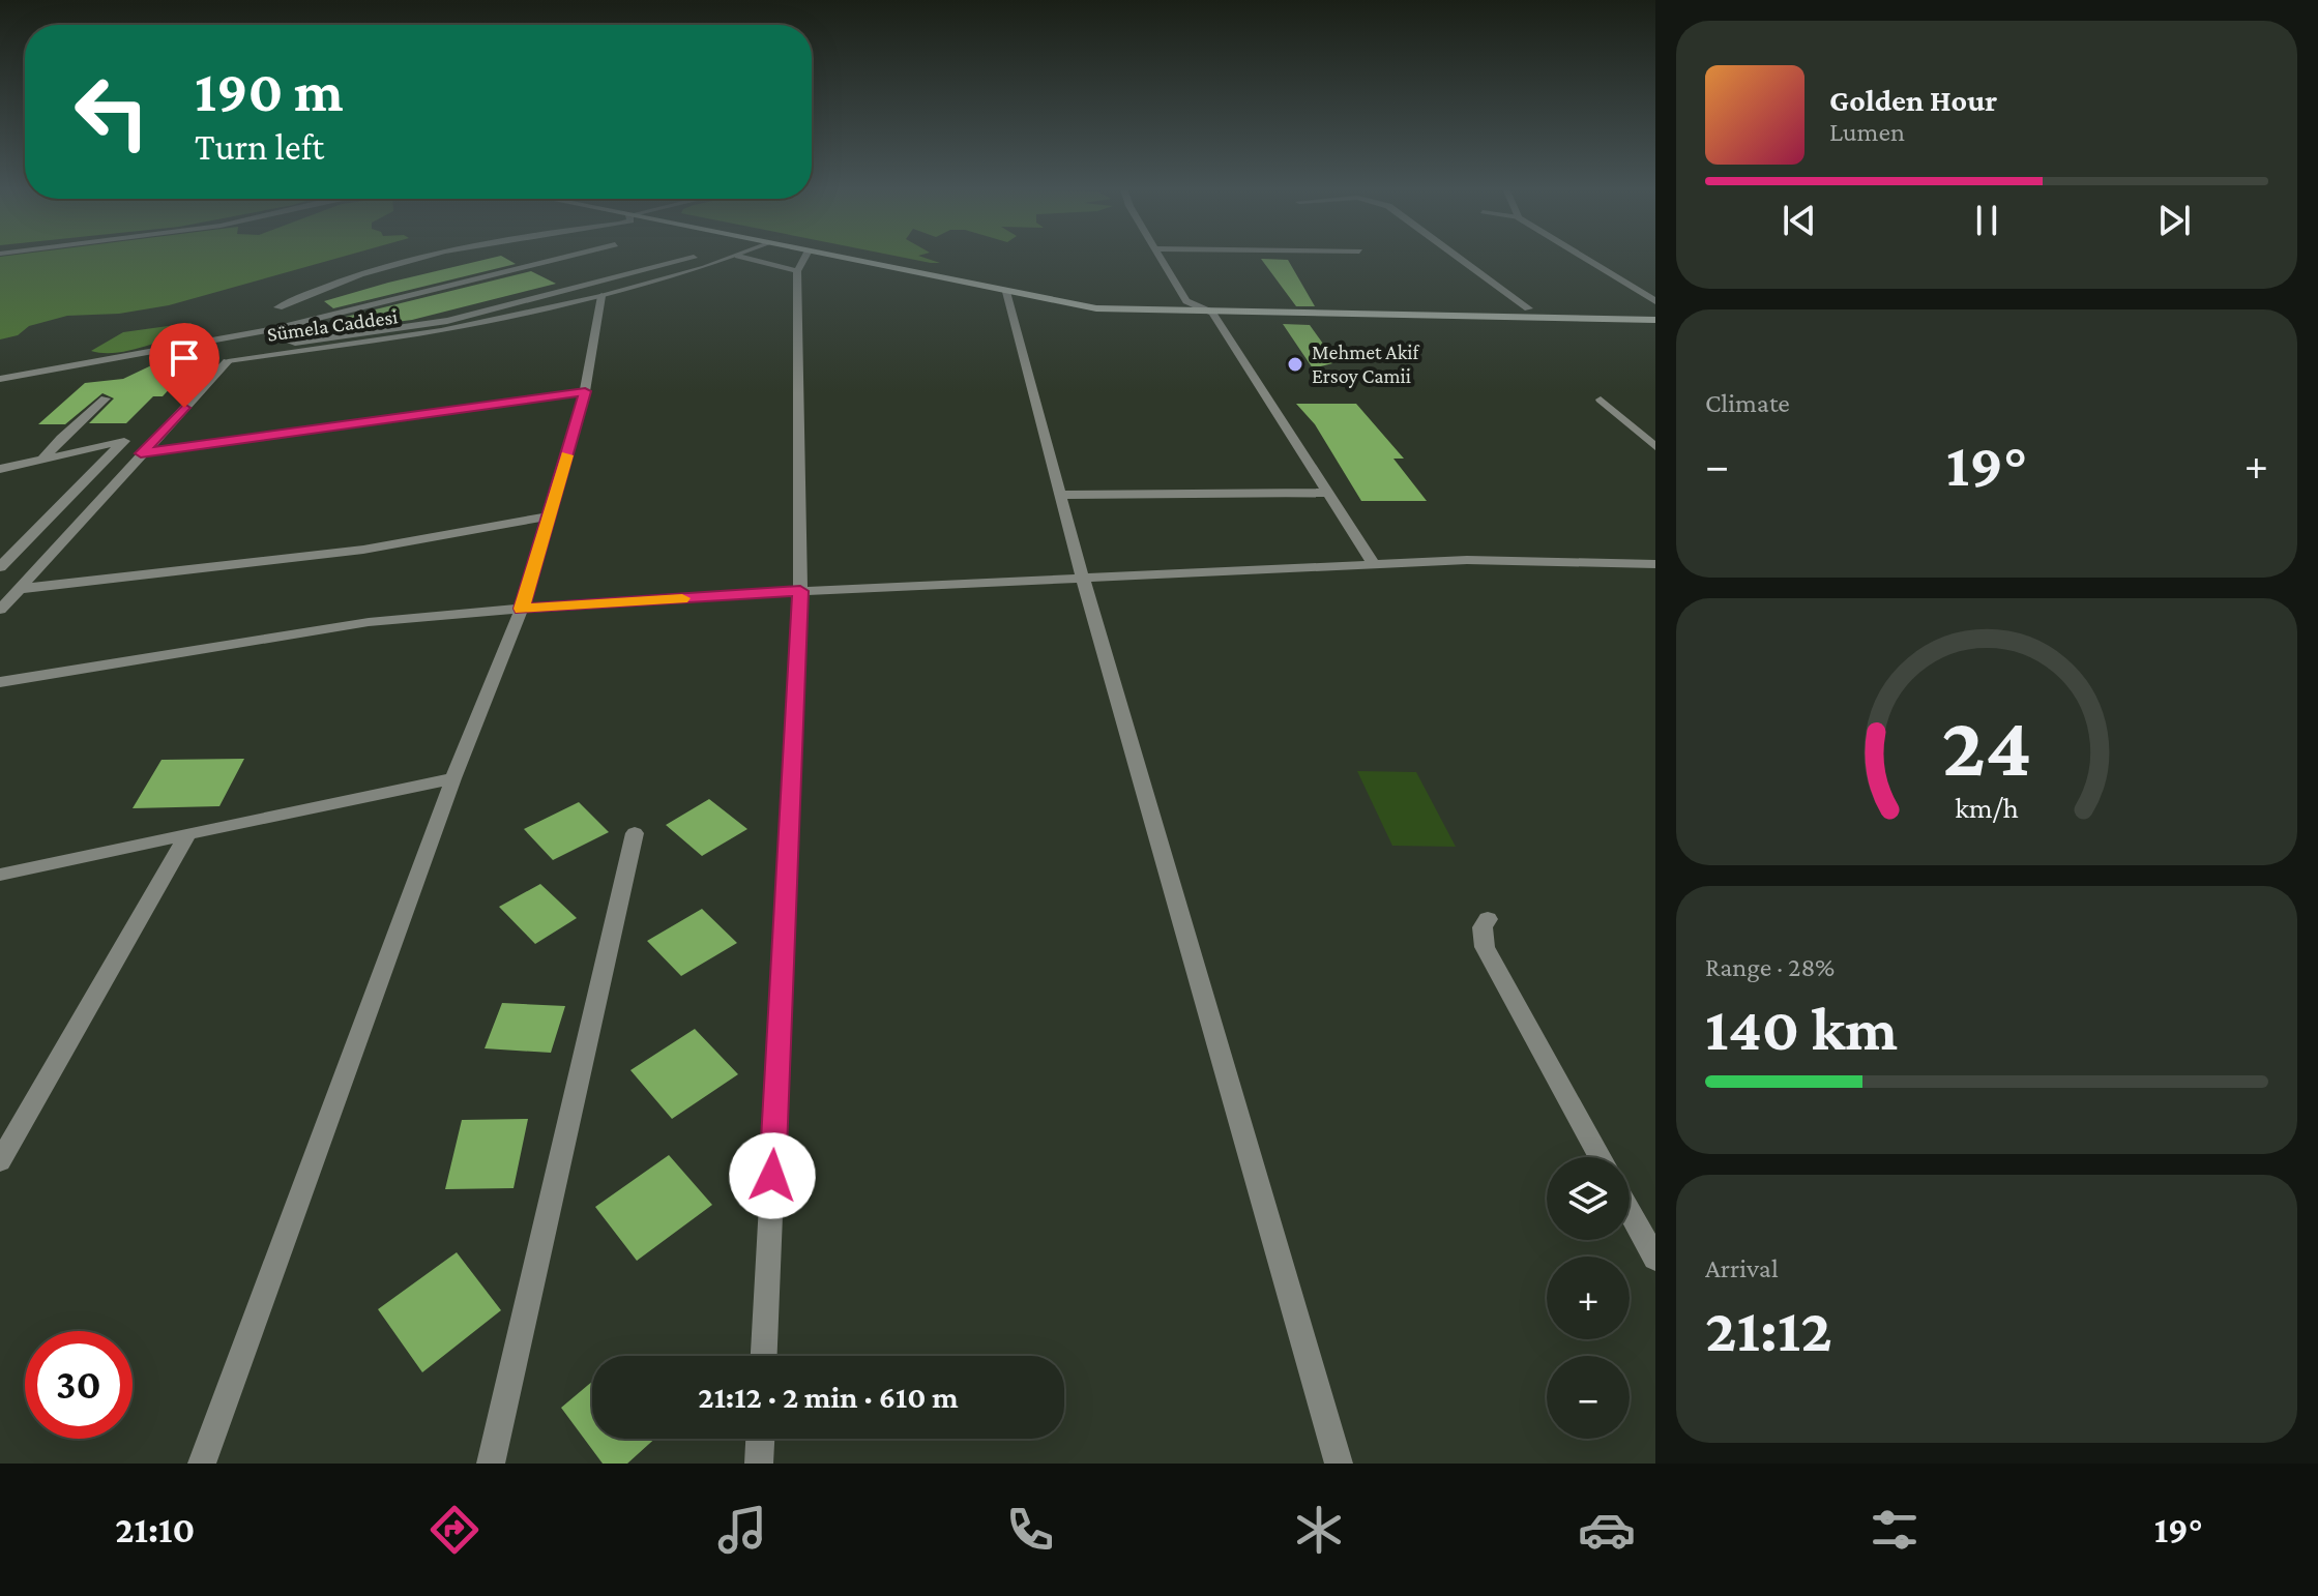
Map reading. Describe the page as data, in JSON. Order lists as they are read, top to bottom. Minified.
{"streets":{"street":["Sümela Caddesi"]},"places":["Mehmet Akif Ersoy Camii"],"page":{"turn":["190 m","Turn left"],"song":["Golden Hour","Lumen"],"tile":["Climate",["Range · 28%","140 km"],["Arrival","21:12"]],"heat":["−","19°","+"],"map_buttons":["+","−"],"limit":"30","trip":"21:12 · 2 min · 610 m","tabs":["21:10","19°"],"gauge":["24","km/h"]}}
